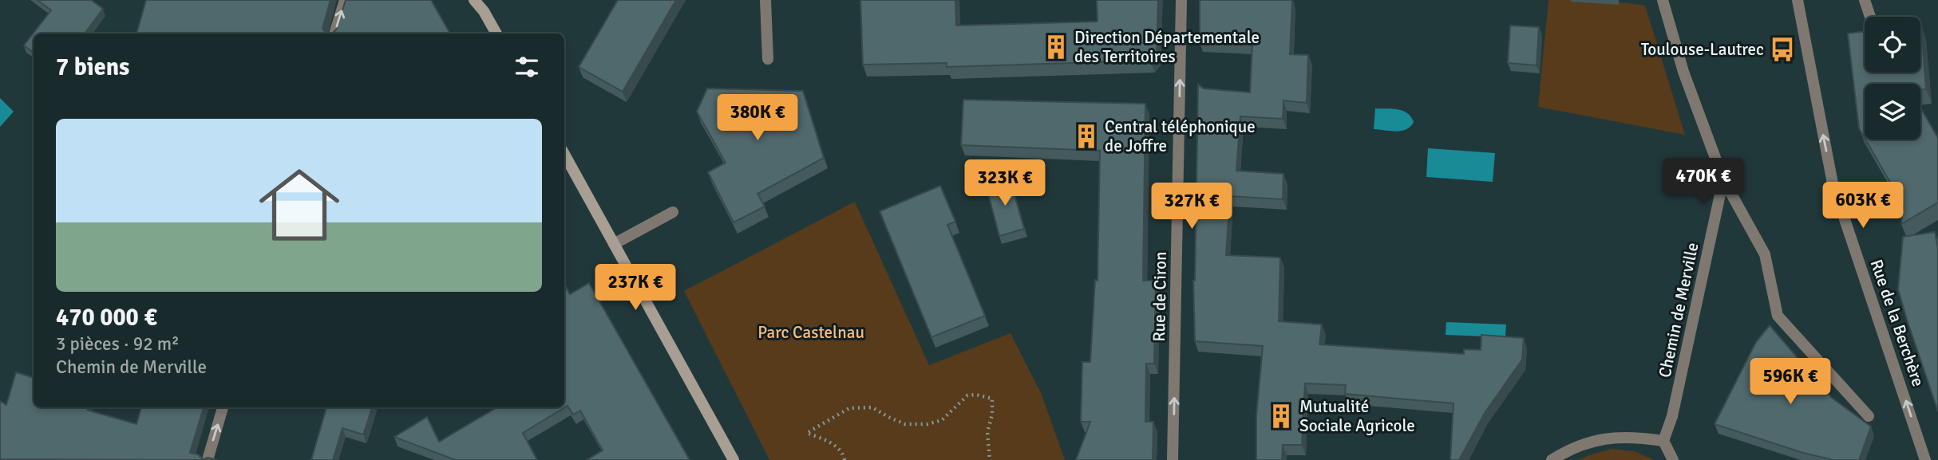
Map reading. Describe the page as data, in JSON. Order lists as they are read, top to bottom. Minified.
{"streets":{"street":["Rue de Ciron","Chemin de Merville","Rue de la Berchère"]},"one_way":["Rue de Ciron"],"parks":["Parc Castelnau"],"places":{"building":["Direction Départementale des Territoires","Central téléphonique de Joffre","Mutualité Sociale Agricole"],"bus stop":["Toulouse-Lautrec"]},"page":{"heading":"7 biens","price":["380K €","470K €","323K €","603K €","327K €","237K €","596K €"],"list":[{"name":"470 000 €","note":"3 pièces · 92 m² · Chemin de Merville"}]}}
